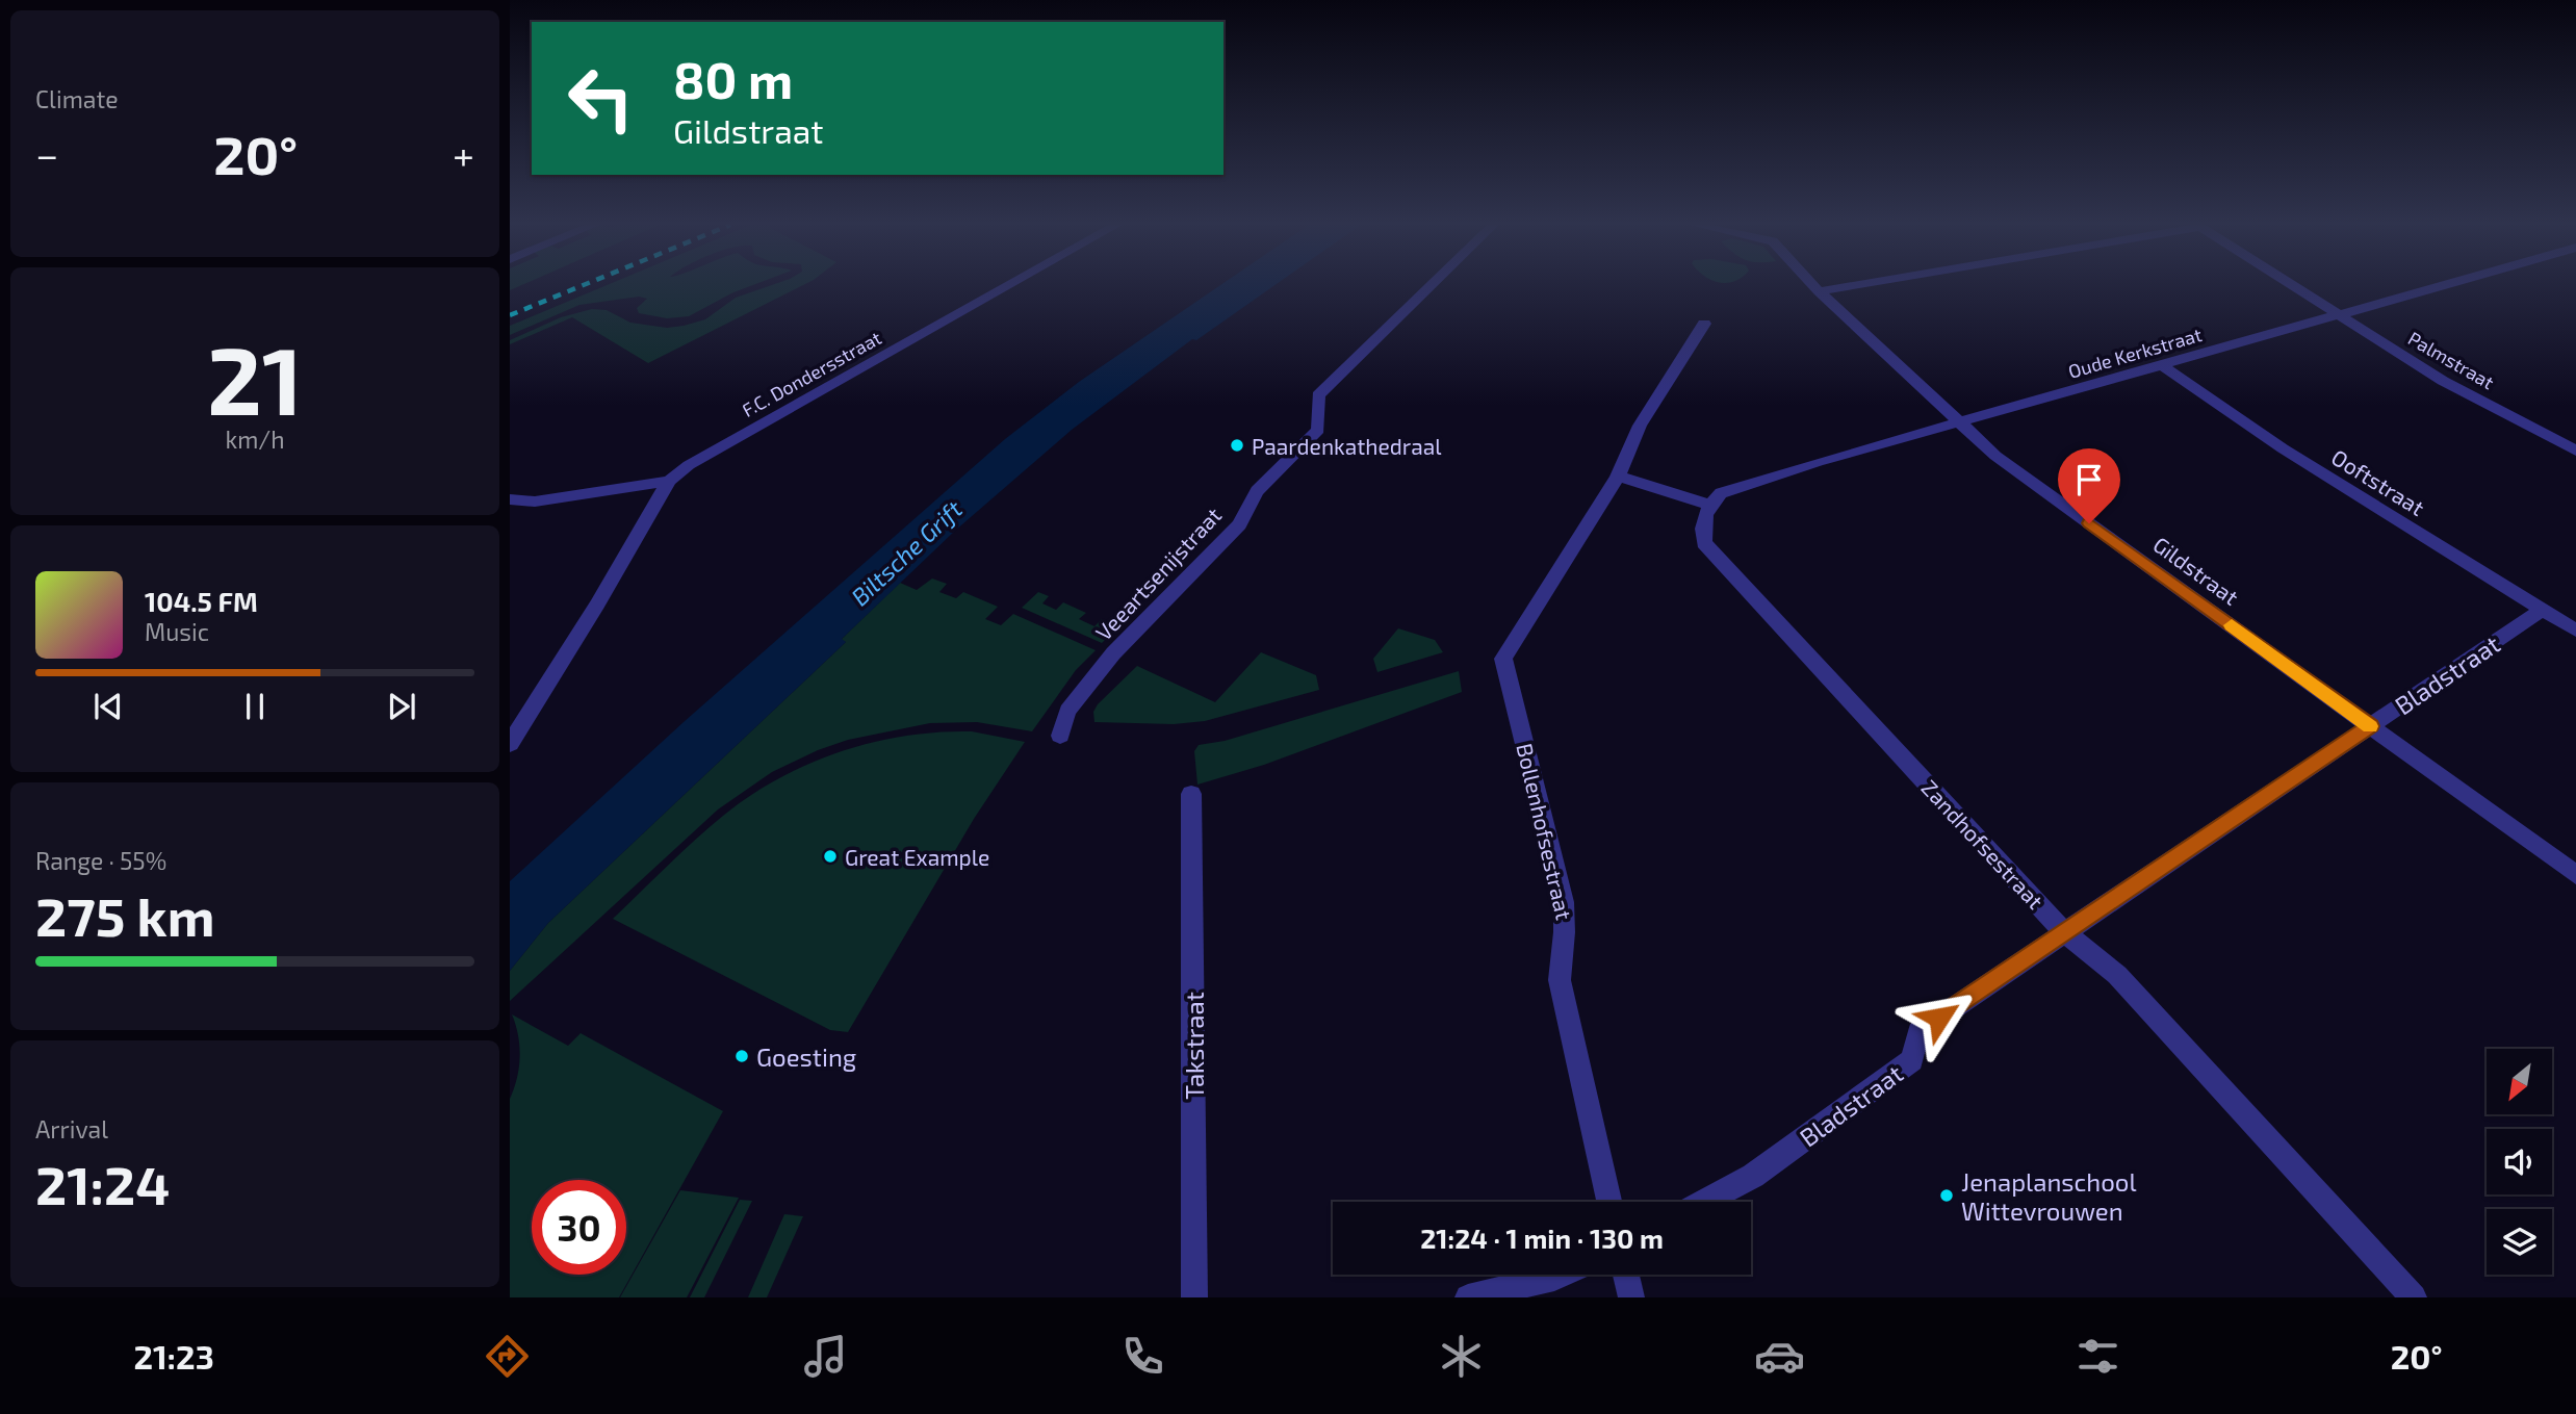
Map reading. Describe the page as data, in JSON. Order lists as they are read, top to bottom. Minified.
{"streets":{"street":["Oude Kerkstraat","Palmstraat","F.C. Dondersstraat","Ooftstraat","Gildstraat","Veeartsenijstraat","Bladstraat","Bollenhofsestraat","Zandhofsestraat","Takstraat"]},"crossings":[["Oude Kerkstraat","Palmstraat"],["Oude Kerkstraat","Ooftstraat"],["Oude Kerkstraat","Gildstraat"],["Oude Kerkstraat","Zandhofsestraat"],["Ooftstraat","Bladstraat"],["Gildstraat","Bladstraat"],["Bladstraat","Zandhofsestraat"]],"water":["Biltsche Grift"],"places":["Paardenkathedraal","Great Example","Goesting","Jenaplanschool Wittevrouwen"],"north":"bottom left","page":{"tile":["Climate",["21","km/h"],["Range · 55%","275 km"],["Arrival","21:24"]],"turn":["80 m","Gildstraat"],"heat":["−","20°","+"],"song":["104.5 FM","Music"],"limit":"30","trip":"21:24 · 1 min · 130 m","tabs":["21:23","20°"]}}
